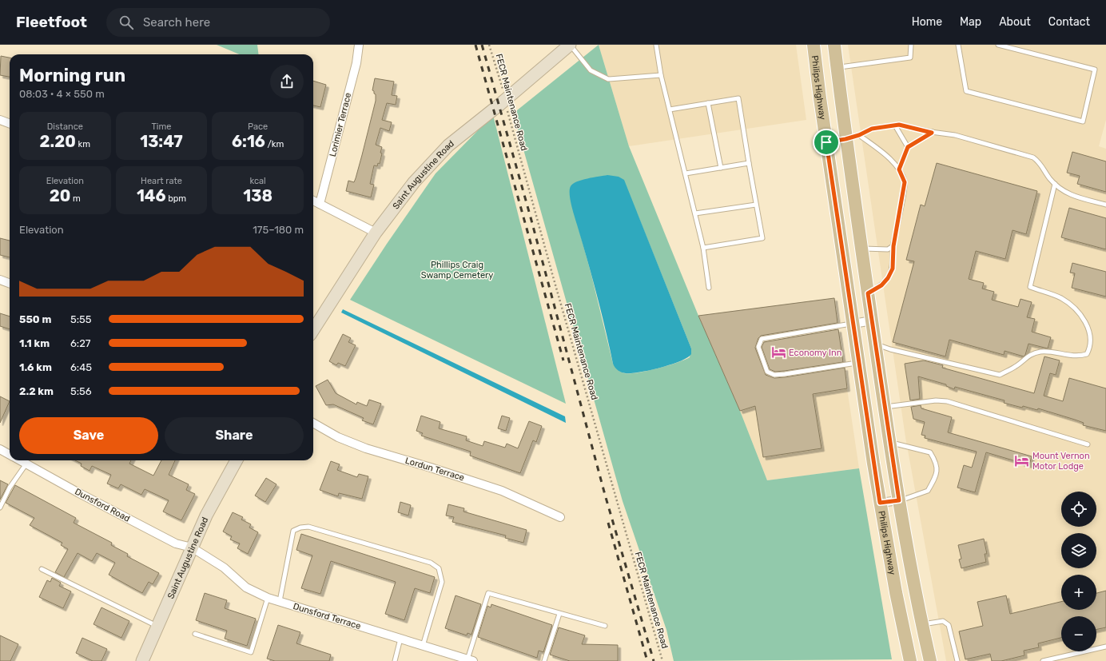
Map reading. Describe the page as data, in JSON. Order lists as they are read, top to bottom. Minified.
{"streets":{"main road":["Philips Highway","Saint Augustine Road"],"street":["Lorimier Terrace","Lordun Terrace","Dunsford Road","Dunsford Terrace"],"path":["FECR Maintenance Road"]},"crossings":[["FECR Maintenance Road","Saint Augustine Road"],["Saint Augustine Road","Dunsford Road"],["Saint Augustine Road","Dunsford Terrace"],["Dunsford Road","Dunsford Terrace"]],"parks":["Phillips Craig Swamp Cemetery"],"places":{"hotel":["Economy Inn","Mount Vernon Motor Lodge"]},"page":{"header":"Fleetfoot","search":"Search here","nav":["Home","Map","About","Contact"],"heading":["Morning run","08:03 · 4 × 550 m"],"stats":[["Distance","2.20 km"],["Time","13:47"],["Pace","6:16 /km"],["Elevation","20 m"],["Heart rate","146 bpm"],["kcal","138"]],"chart":["Elevation","175–180 m"],"list":[{"name":"550 m","note":"5:55"},{"name":"1.1 km","note":"6:27"},{"name":"1.6 km","note":"6:45"},{"name":"2.2 km","note":"5:56"}],"buttons":["Save","Share"],"map_buttons":["+","−"]}}
